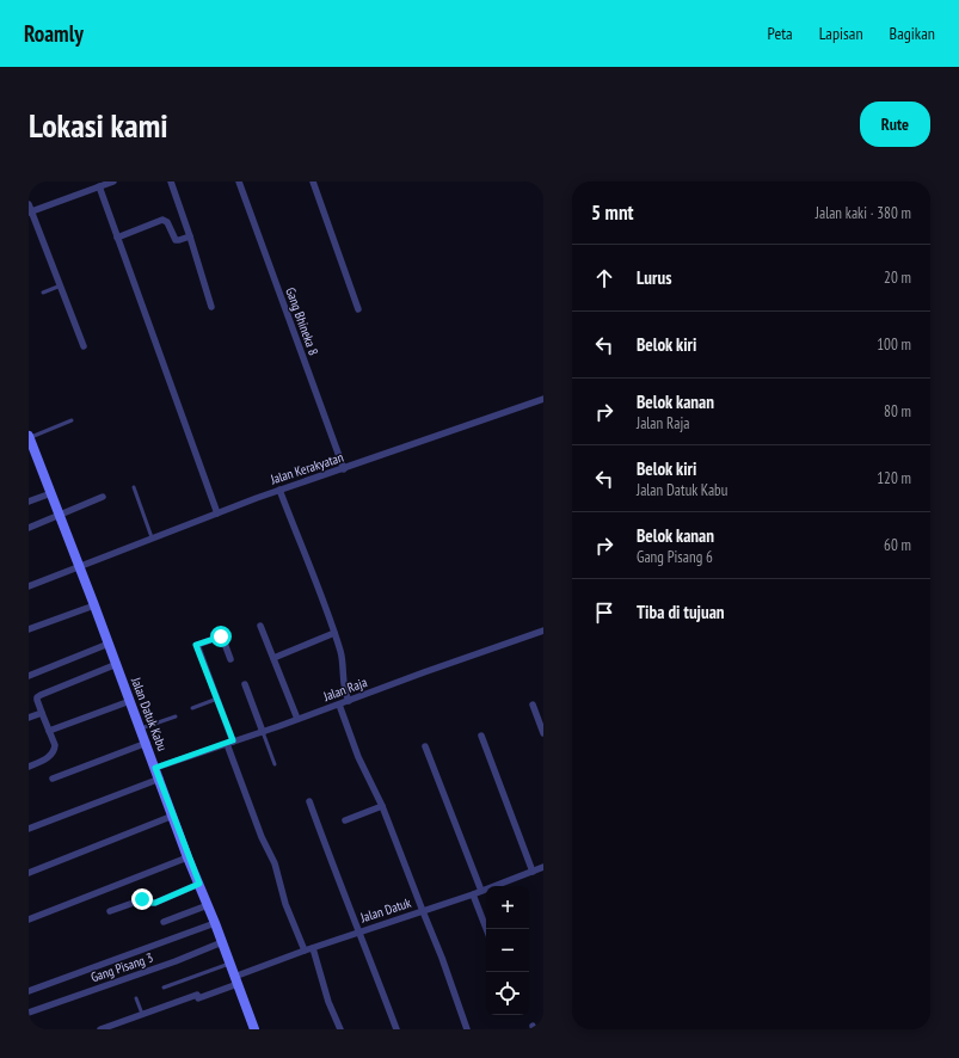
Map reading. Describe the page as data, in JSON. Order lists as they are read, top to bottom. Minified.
{"streets":{"street":["Gang Bhineka 8","Jalan Kerakyatan","Jalan Raja","Jalan Datuk Kabu","Jalan Datuk","Gang Pisang 3"]},"crossings":[["Gang Bhineka 8","Jalan Kerakyatan"],["Jalan Kerakyatan","Jalan Datuk Kabu"],["Jalan Raja","Jalan Datuk Kabu"],["Jalan Datuk Kabu","Jalan Datuk"],["Jalan Datuk Kabu","Gang Pisang 3"]],"page":{"header":"Roamly","nav":["Peta","Lapisan","Bagikan"],"buttons":"Rute","title":"Lokasi kami","heading":["5 mnt","Jalan kaki · 380 m"],"list":[["Lurus","20 m"],["Belok kiri","100 m"],["Belok kanan","Jalan Raja","80 m"],["Belok kiri","Jalan Datuk Kabu","120 m"],["Belok kanan","Gang Pisang 6","60 m"],"Tiba di tujuan"],"map_buttons":["+","−"]}}
